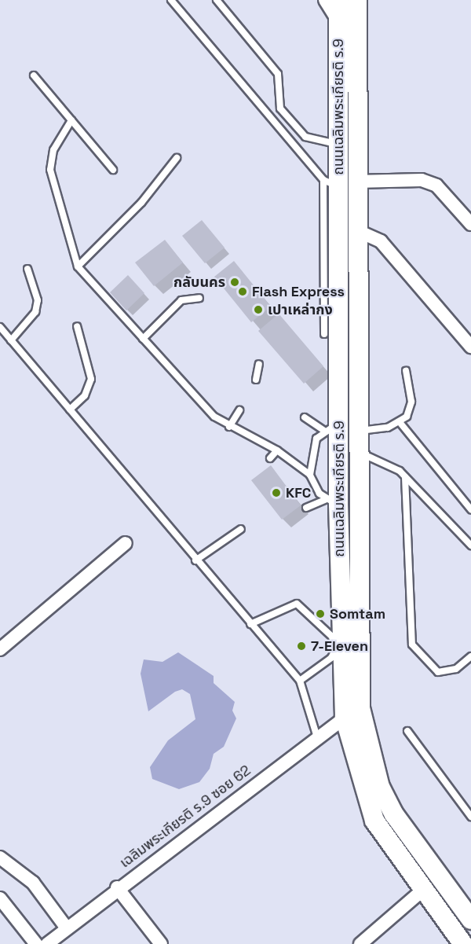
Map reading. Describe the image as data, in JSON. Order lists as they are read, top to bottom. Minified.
{"streets":{"main road":["ถนนเฉลิมพระเกียรติ ร.9"],"street":["เฉลิมพระเกียรติ ร.9 ซอย 62"]},"crossings":[["ถนนเฉลิมพระเกียรติ ร.9","เฉลิมพระเกียรติ ร.9 ซอย 62"]],"places":["กลับนคร","Flash Express","เปาเหล่ากง","KFC","Somtam","7-Eleven"]}
